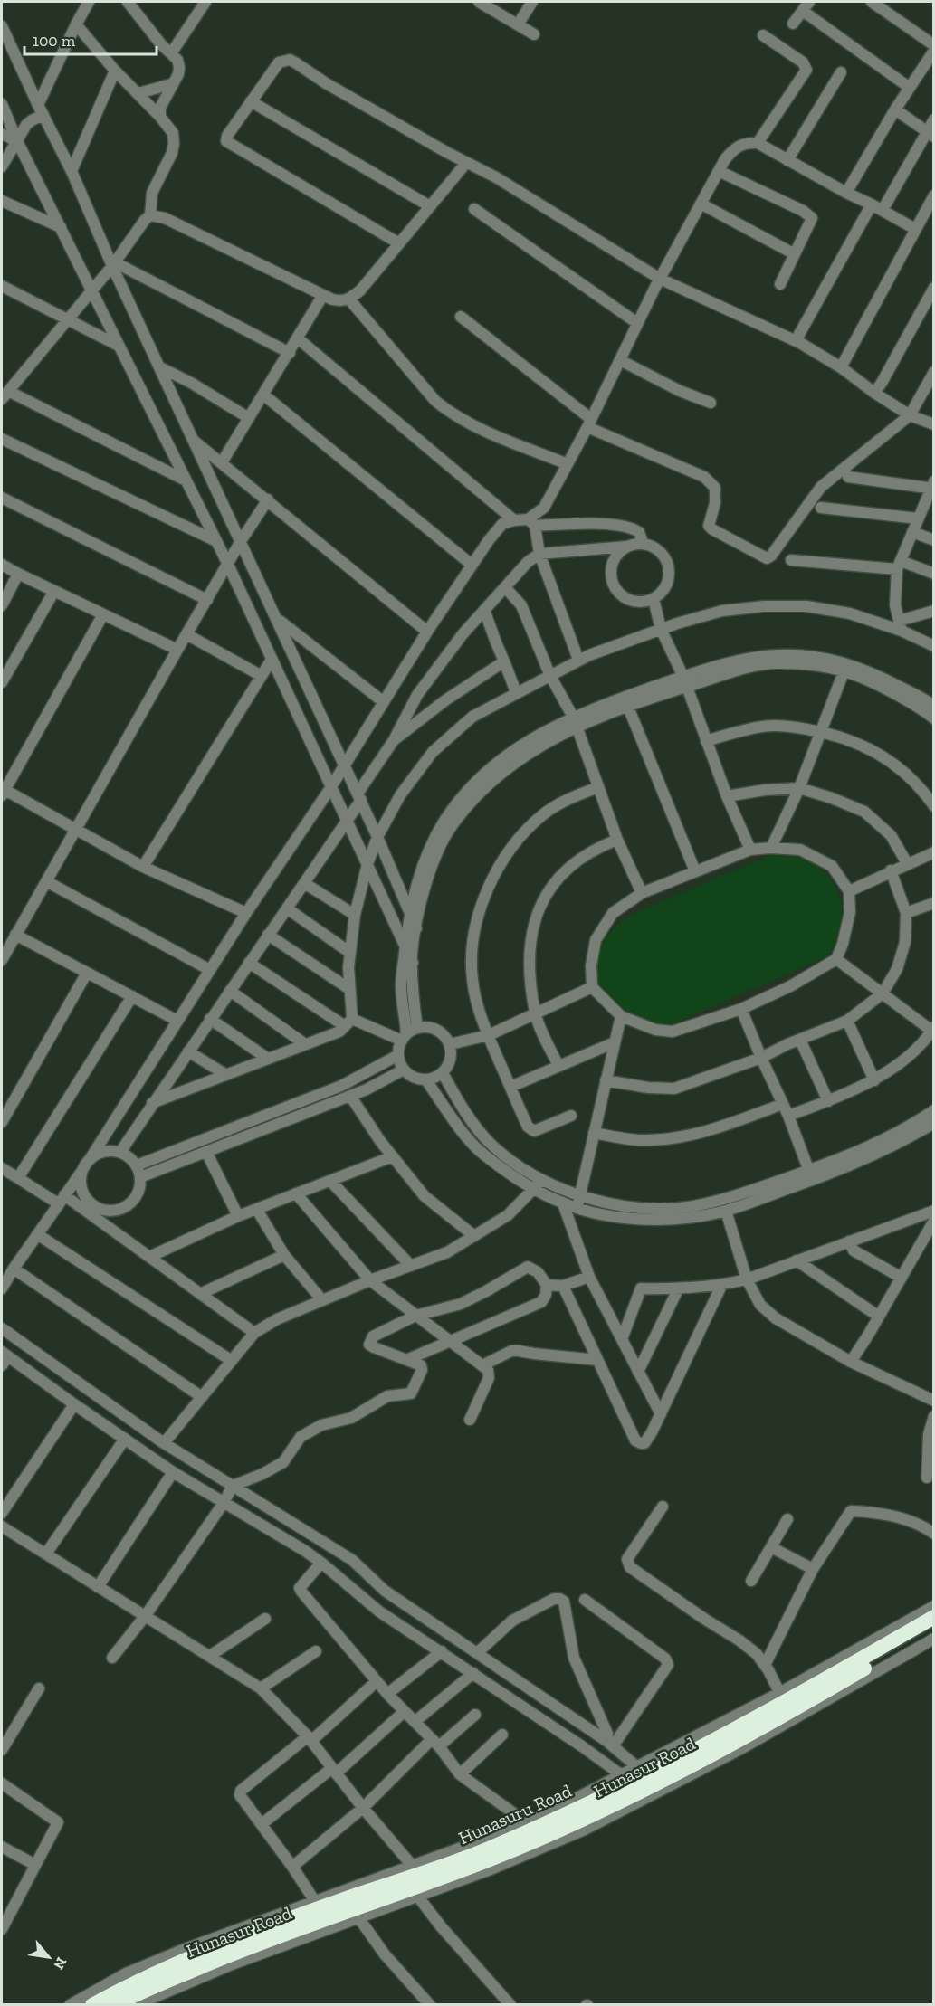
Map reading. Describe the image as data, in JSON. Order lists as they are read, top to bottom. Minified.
{"streets":{"highway":["Hunasur Road","Hunasuru Road"]},"crossings":[["Hunasur Road","Hunasuru Road"]],"scale_bar":"100 m","north":"bottom right"}
